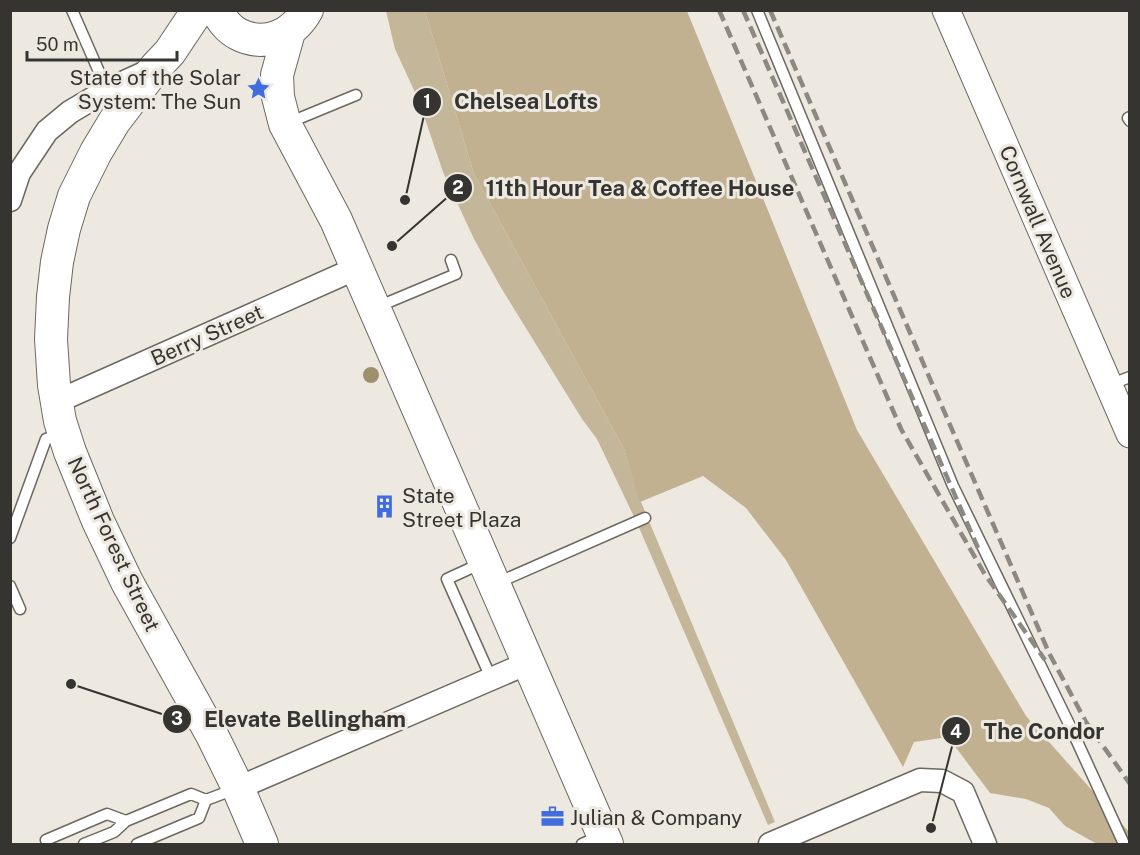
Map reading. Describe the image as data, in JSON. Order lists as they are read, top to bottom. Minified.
{"streets":{"main road":["North Forest Street"],"street":["Cornwall Avenue","Berry Street"]},"crossings":[["Berry Street","North Forest Street"]],"places":{"place":["State of the Solar System: The Sun"],"other":["Chelsea Lofts","11th Hour Tea & Coffee House","Elevate Bellingham","The Condor"],"building":["State Street Plaza"],"office":["Julian & Company"]},"scale_bar":"50 m"}
